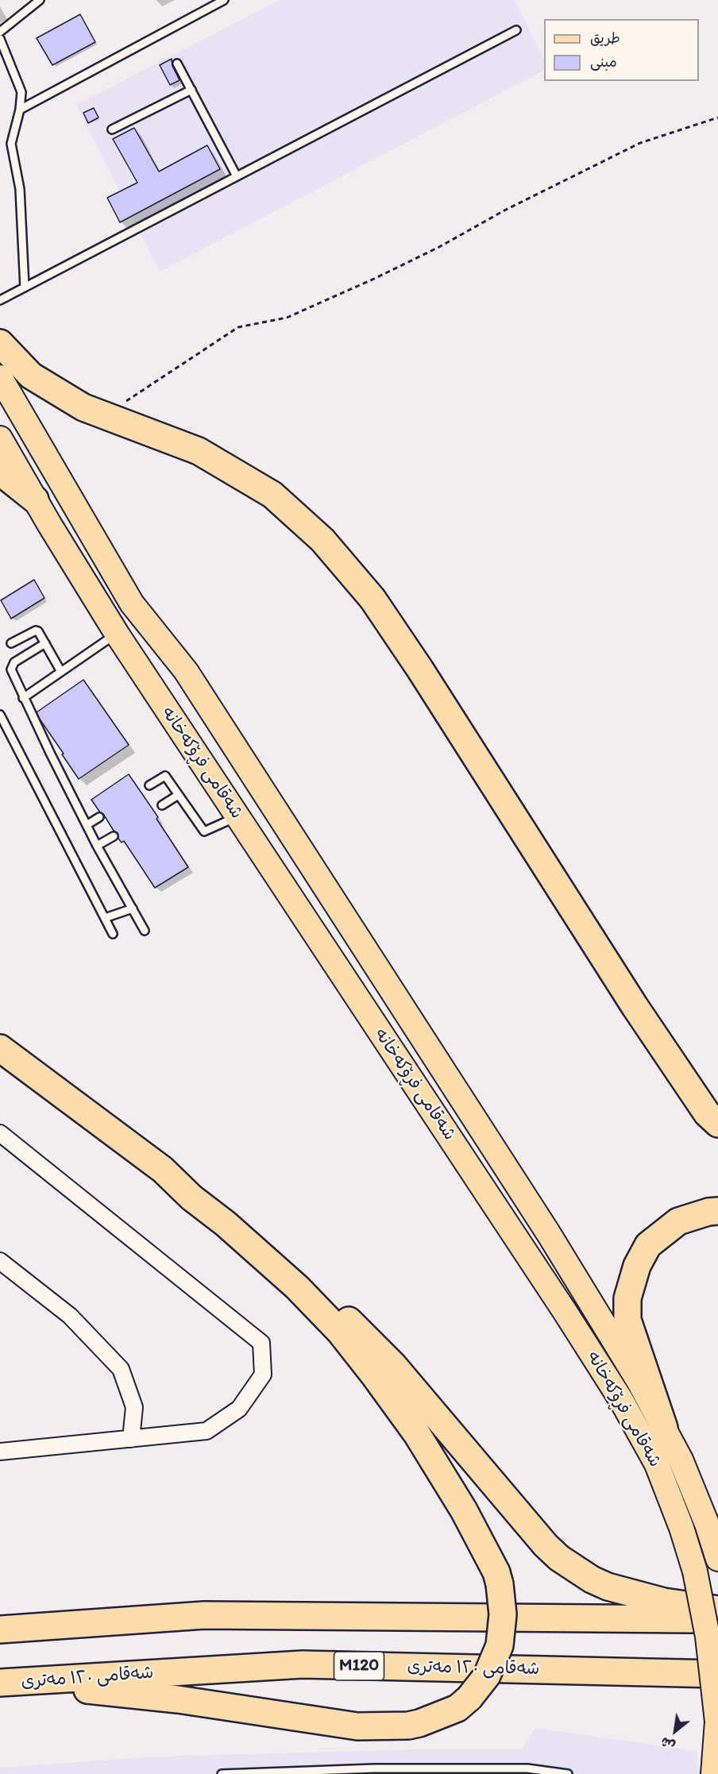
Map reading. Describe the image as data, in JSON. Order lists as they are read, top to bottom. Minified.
{"streets":{"highway":["M120","شەقامی ١٢٠ مەتری"],"main road":["شەقامی فڕۆکەخانە"]},"legend":["طريق","مبنى"],"north":"bottom left"}
